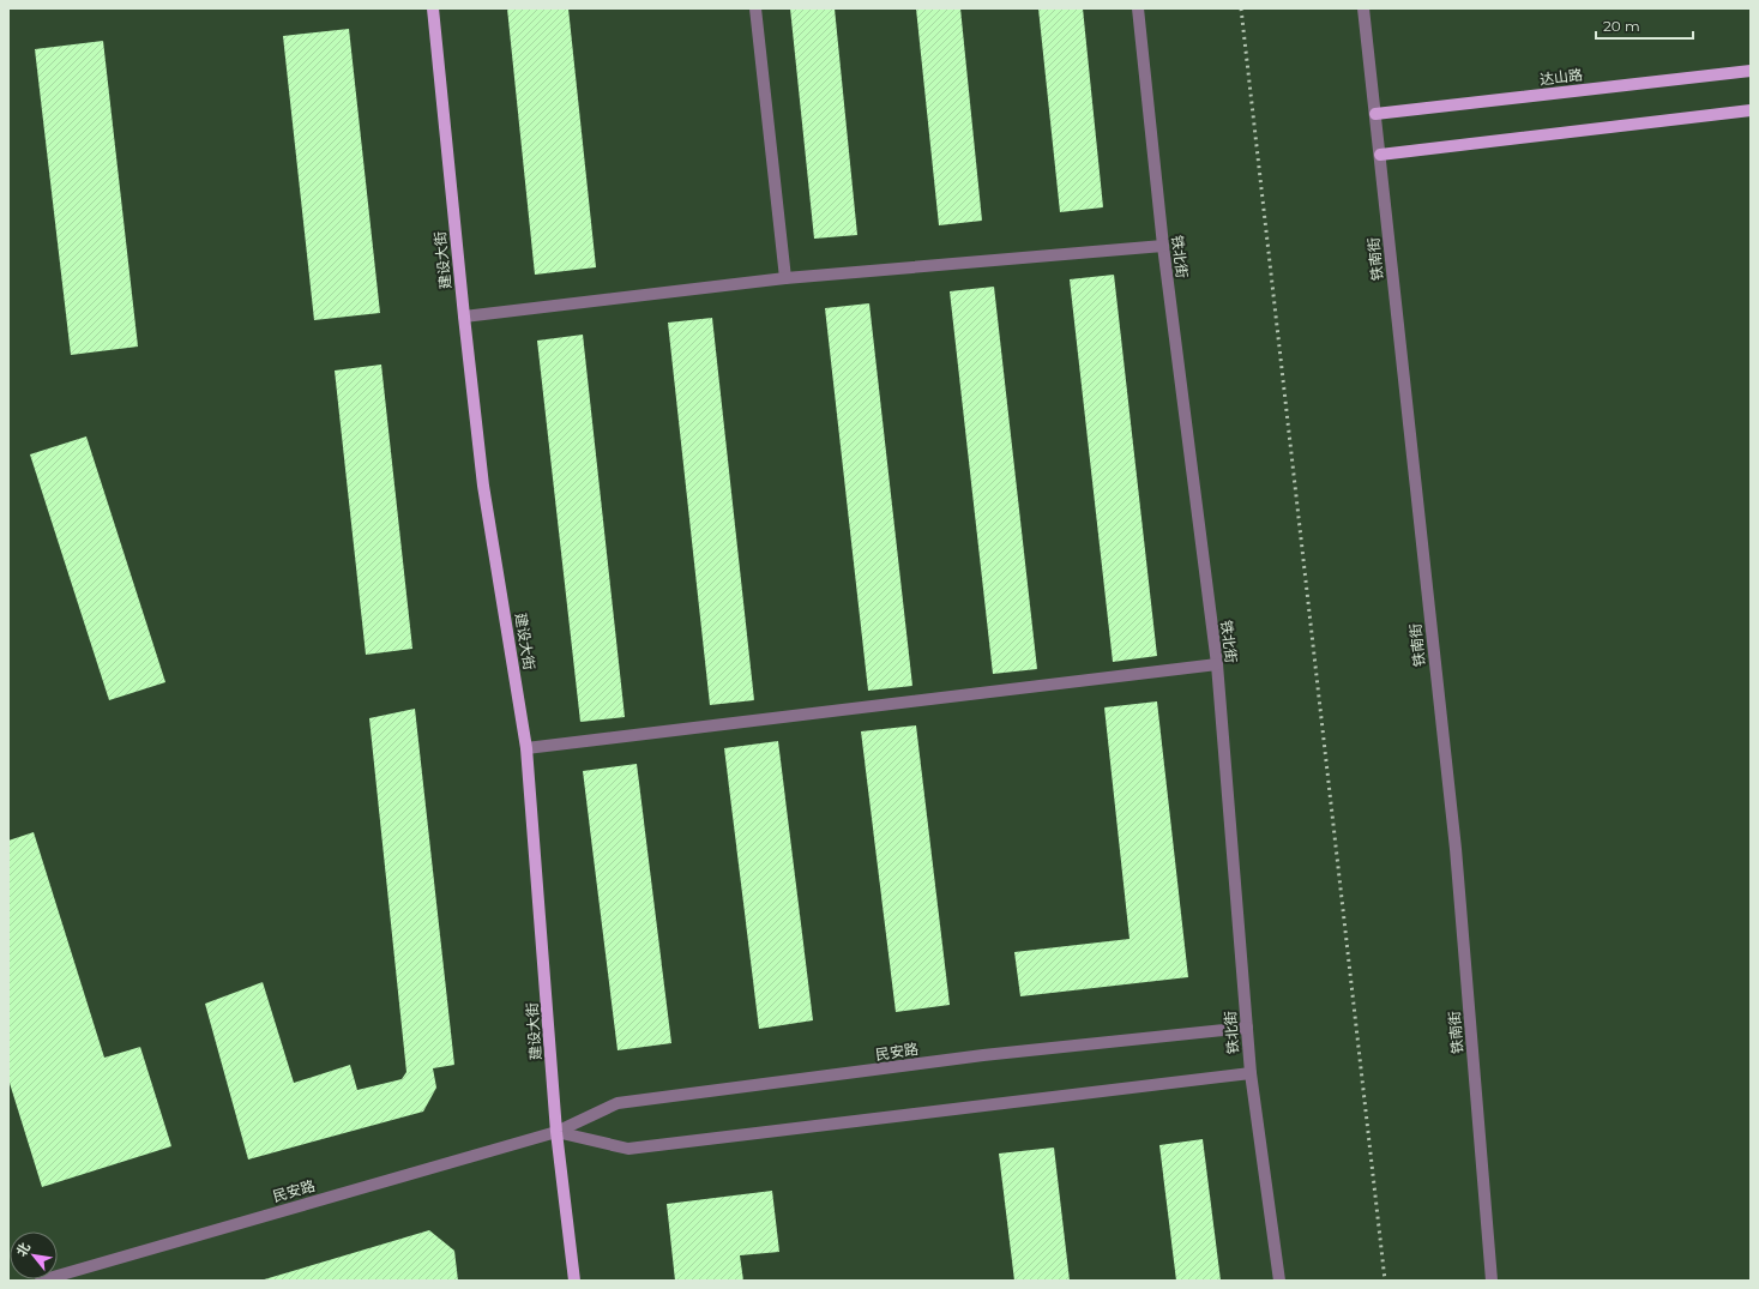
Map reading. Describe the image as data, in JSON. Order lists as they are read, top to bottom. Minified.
{"streets":{"main road":["达山路","建设大街"],"street":["铁北街","铁南街","民安路"]},"crossings":[["达山路","铁南街"],["铁北街","民安路"],["建设大街","民安路"]],"scale_bar":"20 m","north":"top left"}
